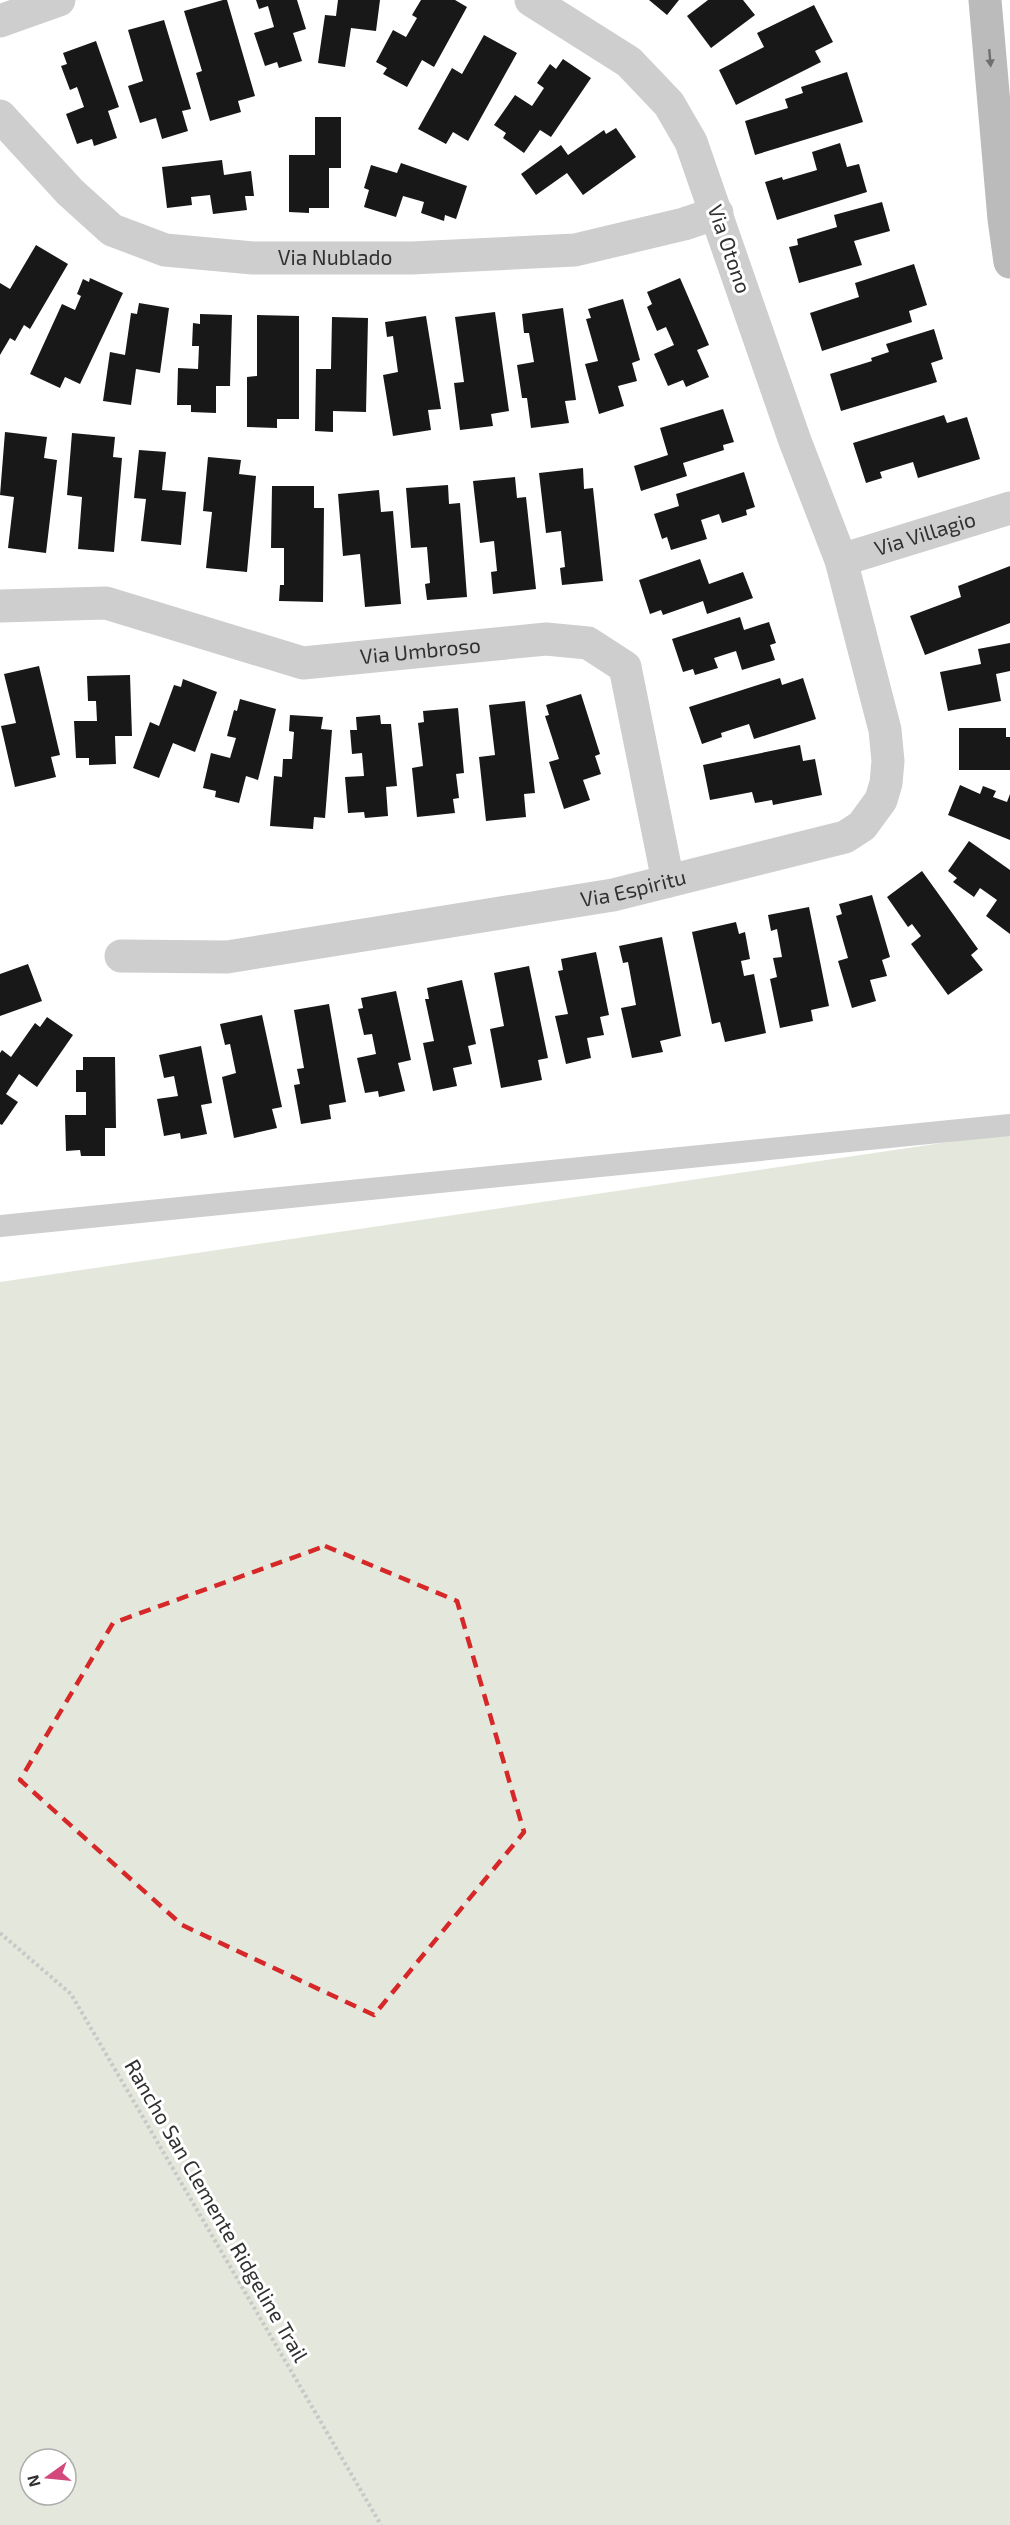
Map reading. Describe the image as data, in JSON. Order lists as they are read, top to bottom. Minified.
{"streets":{"street":["Via Otono","Via Nublado","Via Villagio","Via Umbroso","Via Espiritu"],"path":["Rancho San Clemente Ridgeline Trail"]},"crossings":[["Via Otono","Via Nublado"],["Via Otono","Via Villagio"],["Via Otono","Via Espiritu"],["Via Villagio","Via Espiritu"],["Via Umbroso","Via Espiritu"]],"north":"left"}
